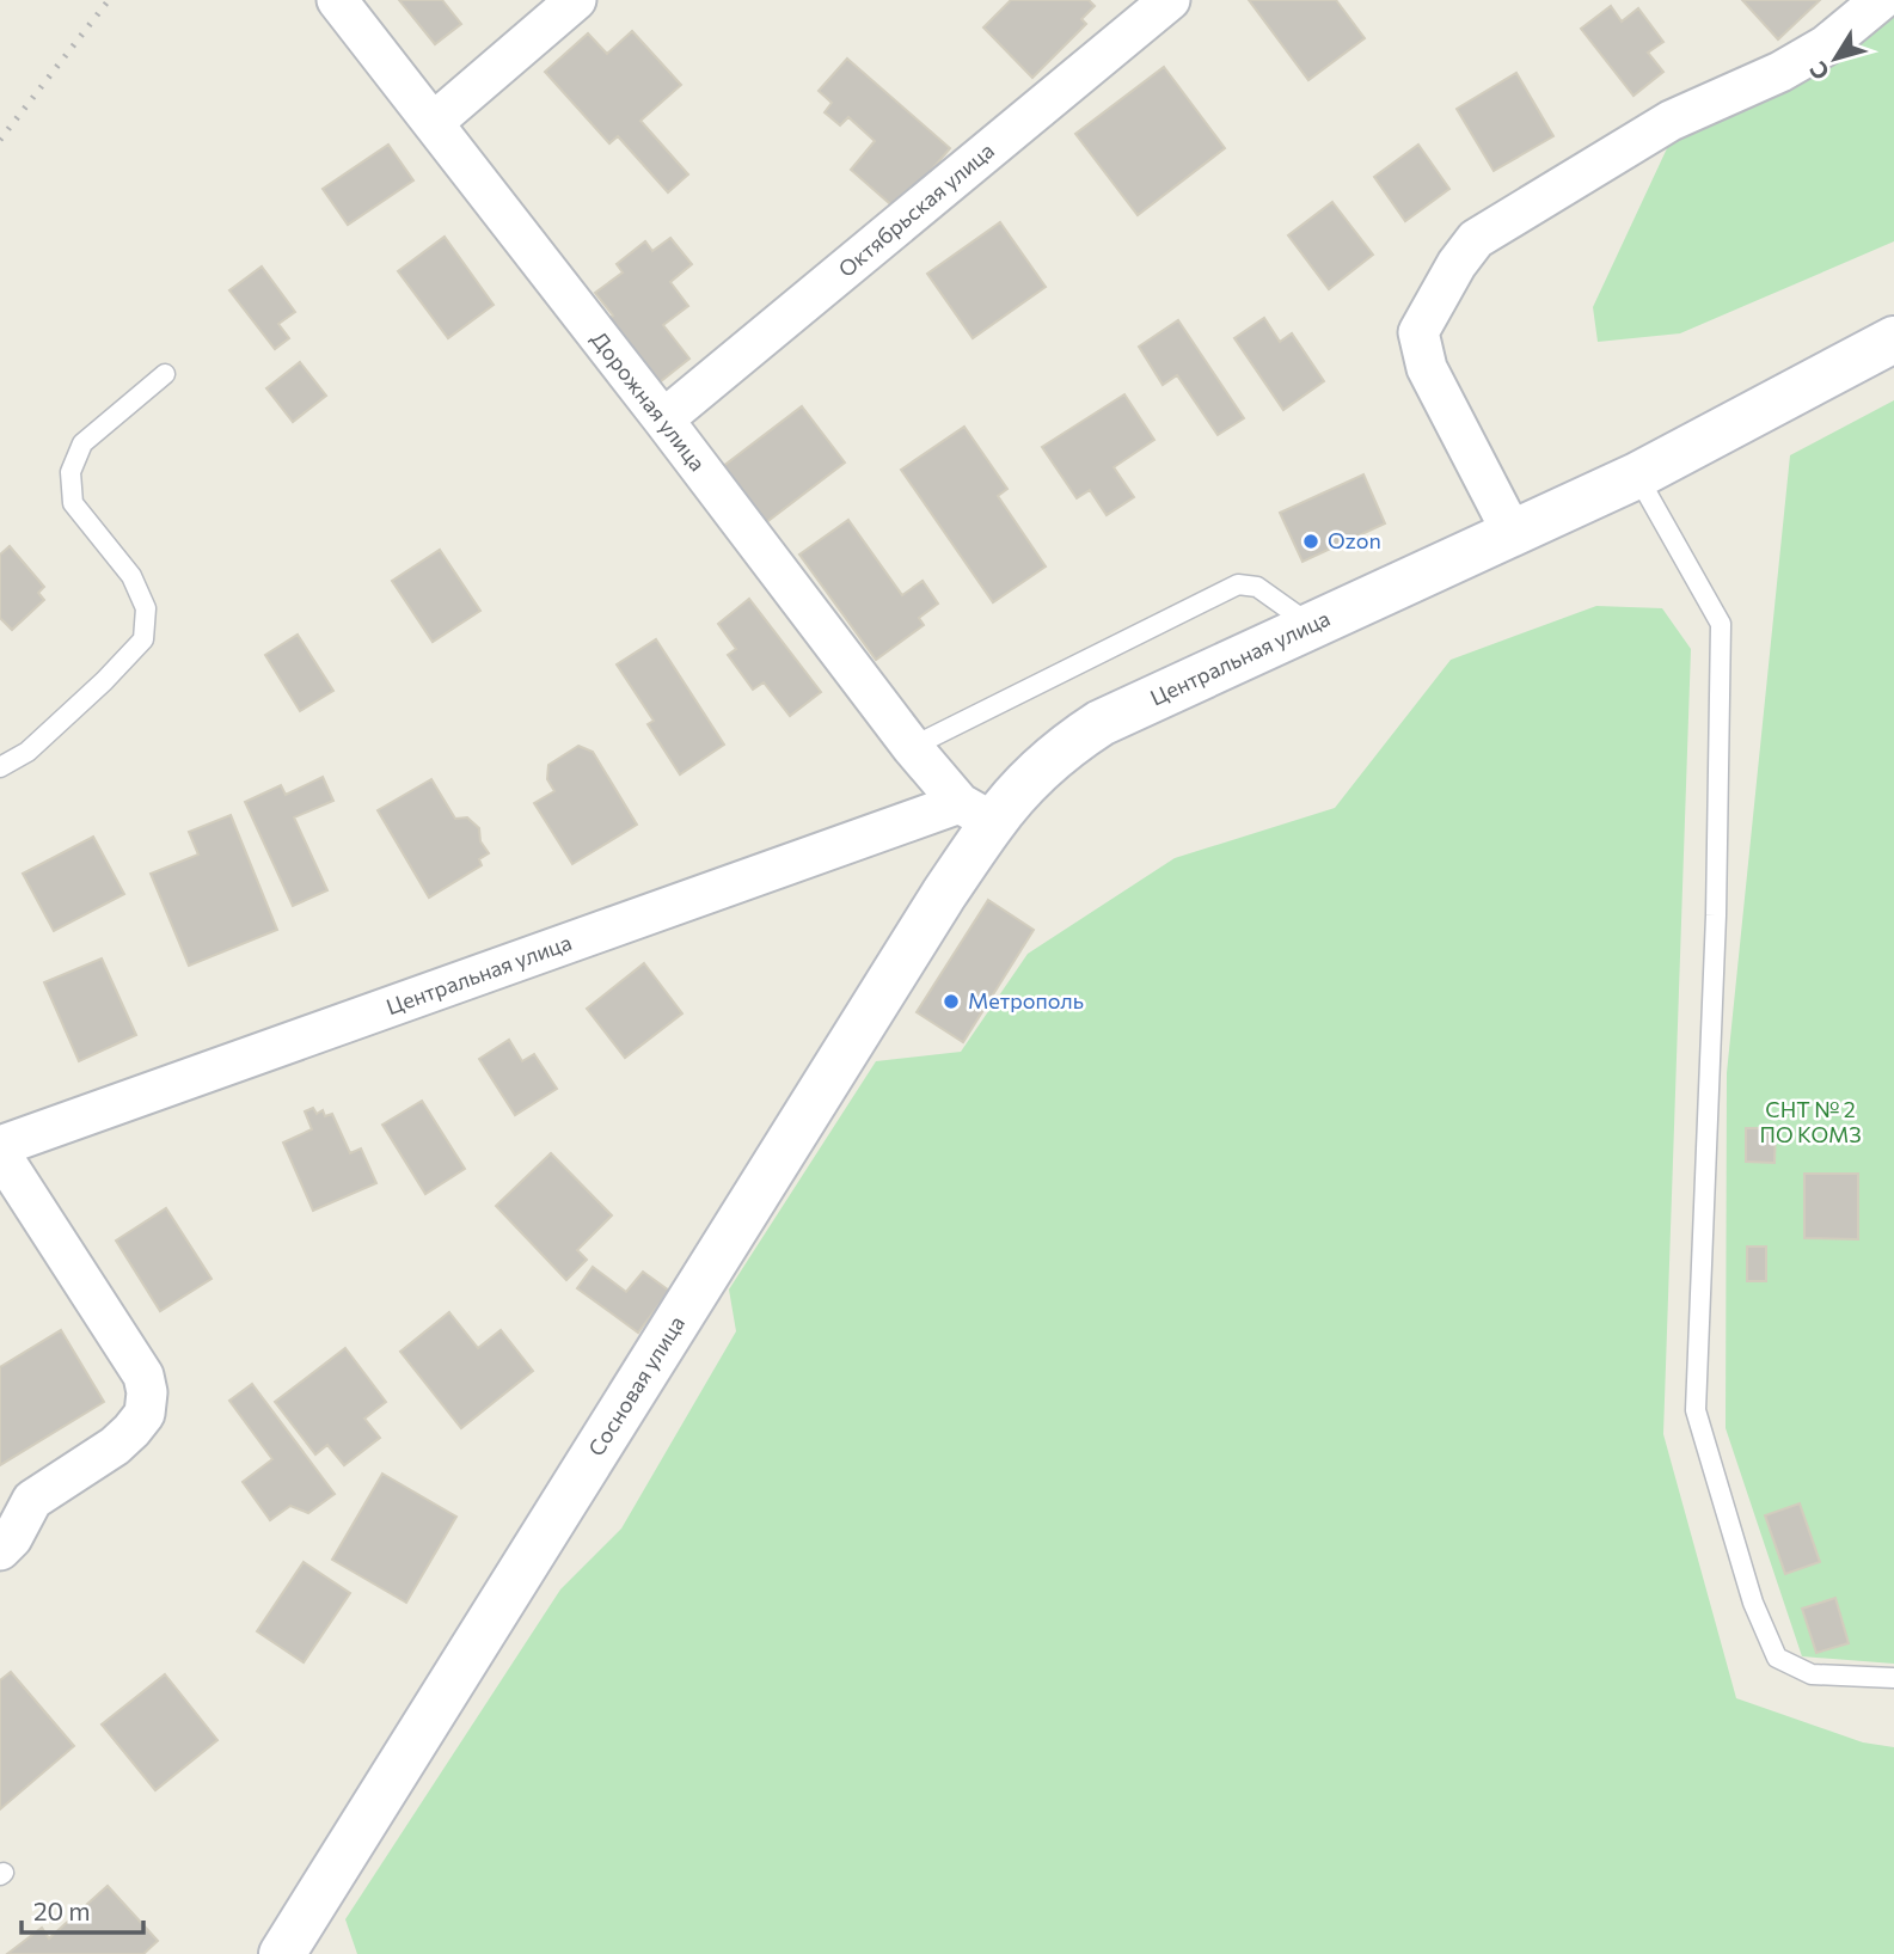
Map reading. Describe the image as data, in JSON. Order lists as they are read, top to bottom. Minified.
{"streets":{"street":["Октябрьская улица","Дорожная улица","Центральная улица","Сосновая улица"]},"crossings":[["Октябрьская улица","Дорожная улица"],["Дорожная улица","Центральная улица"],["Дорожная улица","Сосновая улица"],["Центральная улица","Сосновая улица"]],"parks":["СНТ № 2 ПО КОМЗ"],"places":["Ozon","Метрополь"],"scale_bar":"20 m","north":"bottom left"}
